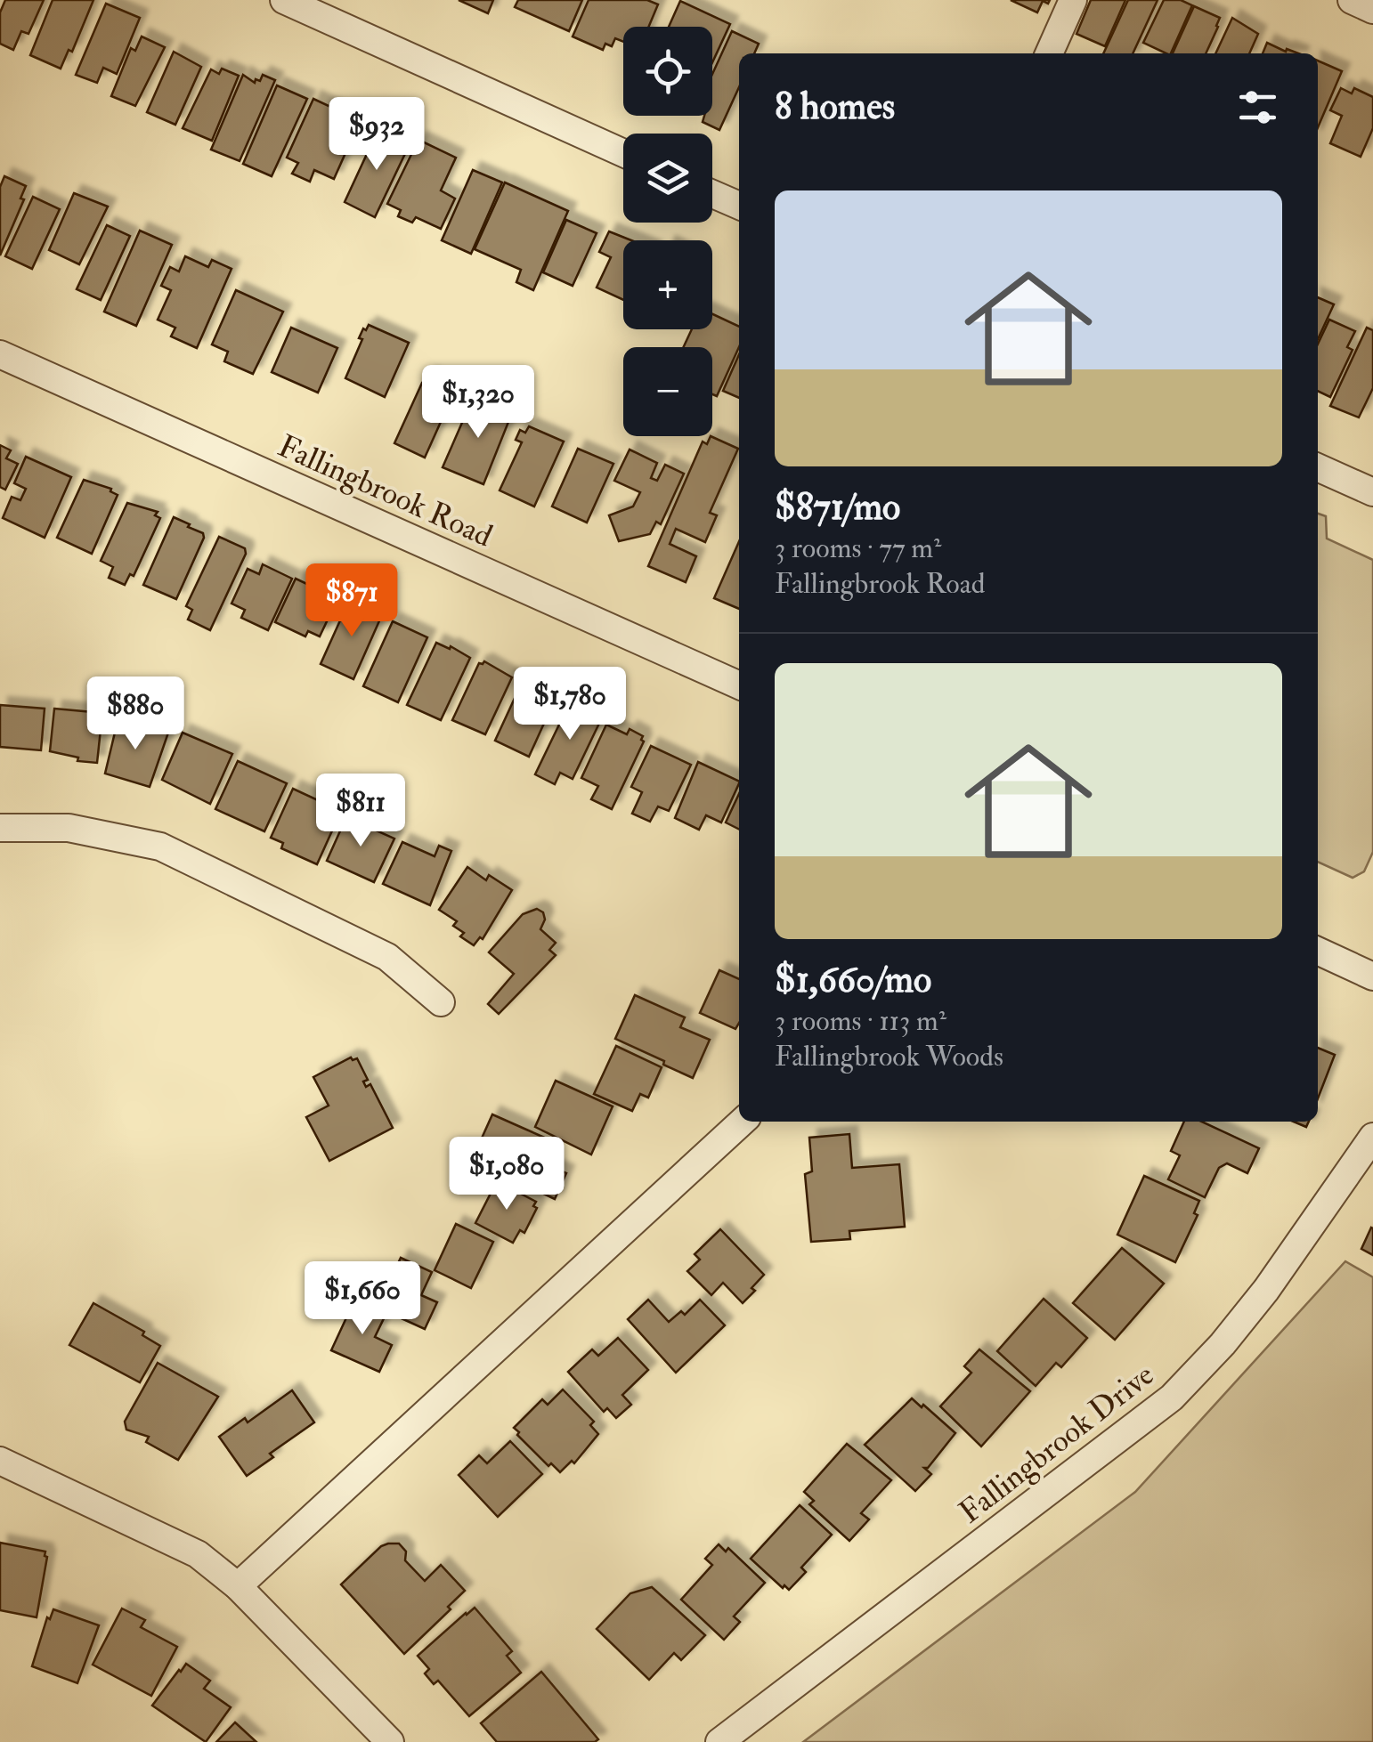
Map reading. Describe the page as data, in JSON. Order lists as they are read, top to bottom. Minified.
{"streets":{"street":["Fallingbrook Road","Fallingbrook Drive"]},"page":{"map_buttons":["+","−"],"heading":"8 homes","price":["$932","$1,320","$871","$1,780","$880","$811","$1,080","$1,660"],"list":[{"name":"$871/mo","note":"3 rooms · 77 m² · Fallingbrook Road"},{"name":"$1,660/mo","note":"3 rooms · 113 m² · Fallingbrook Woods"}]}}
